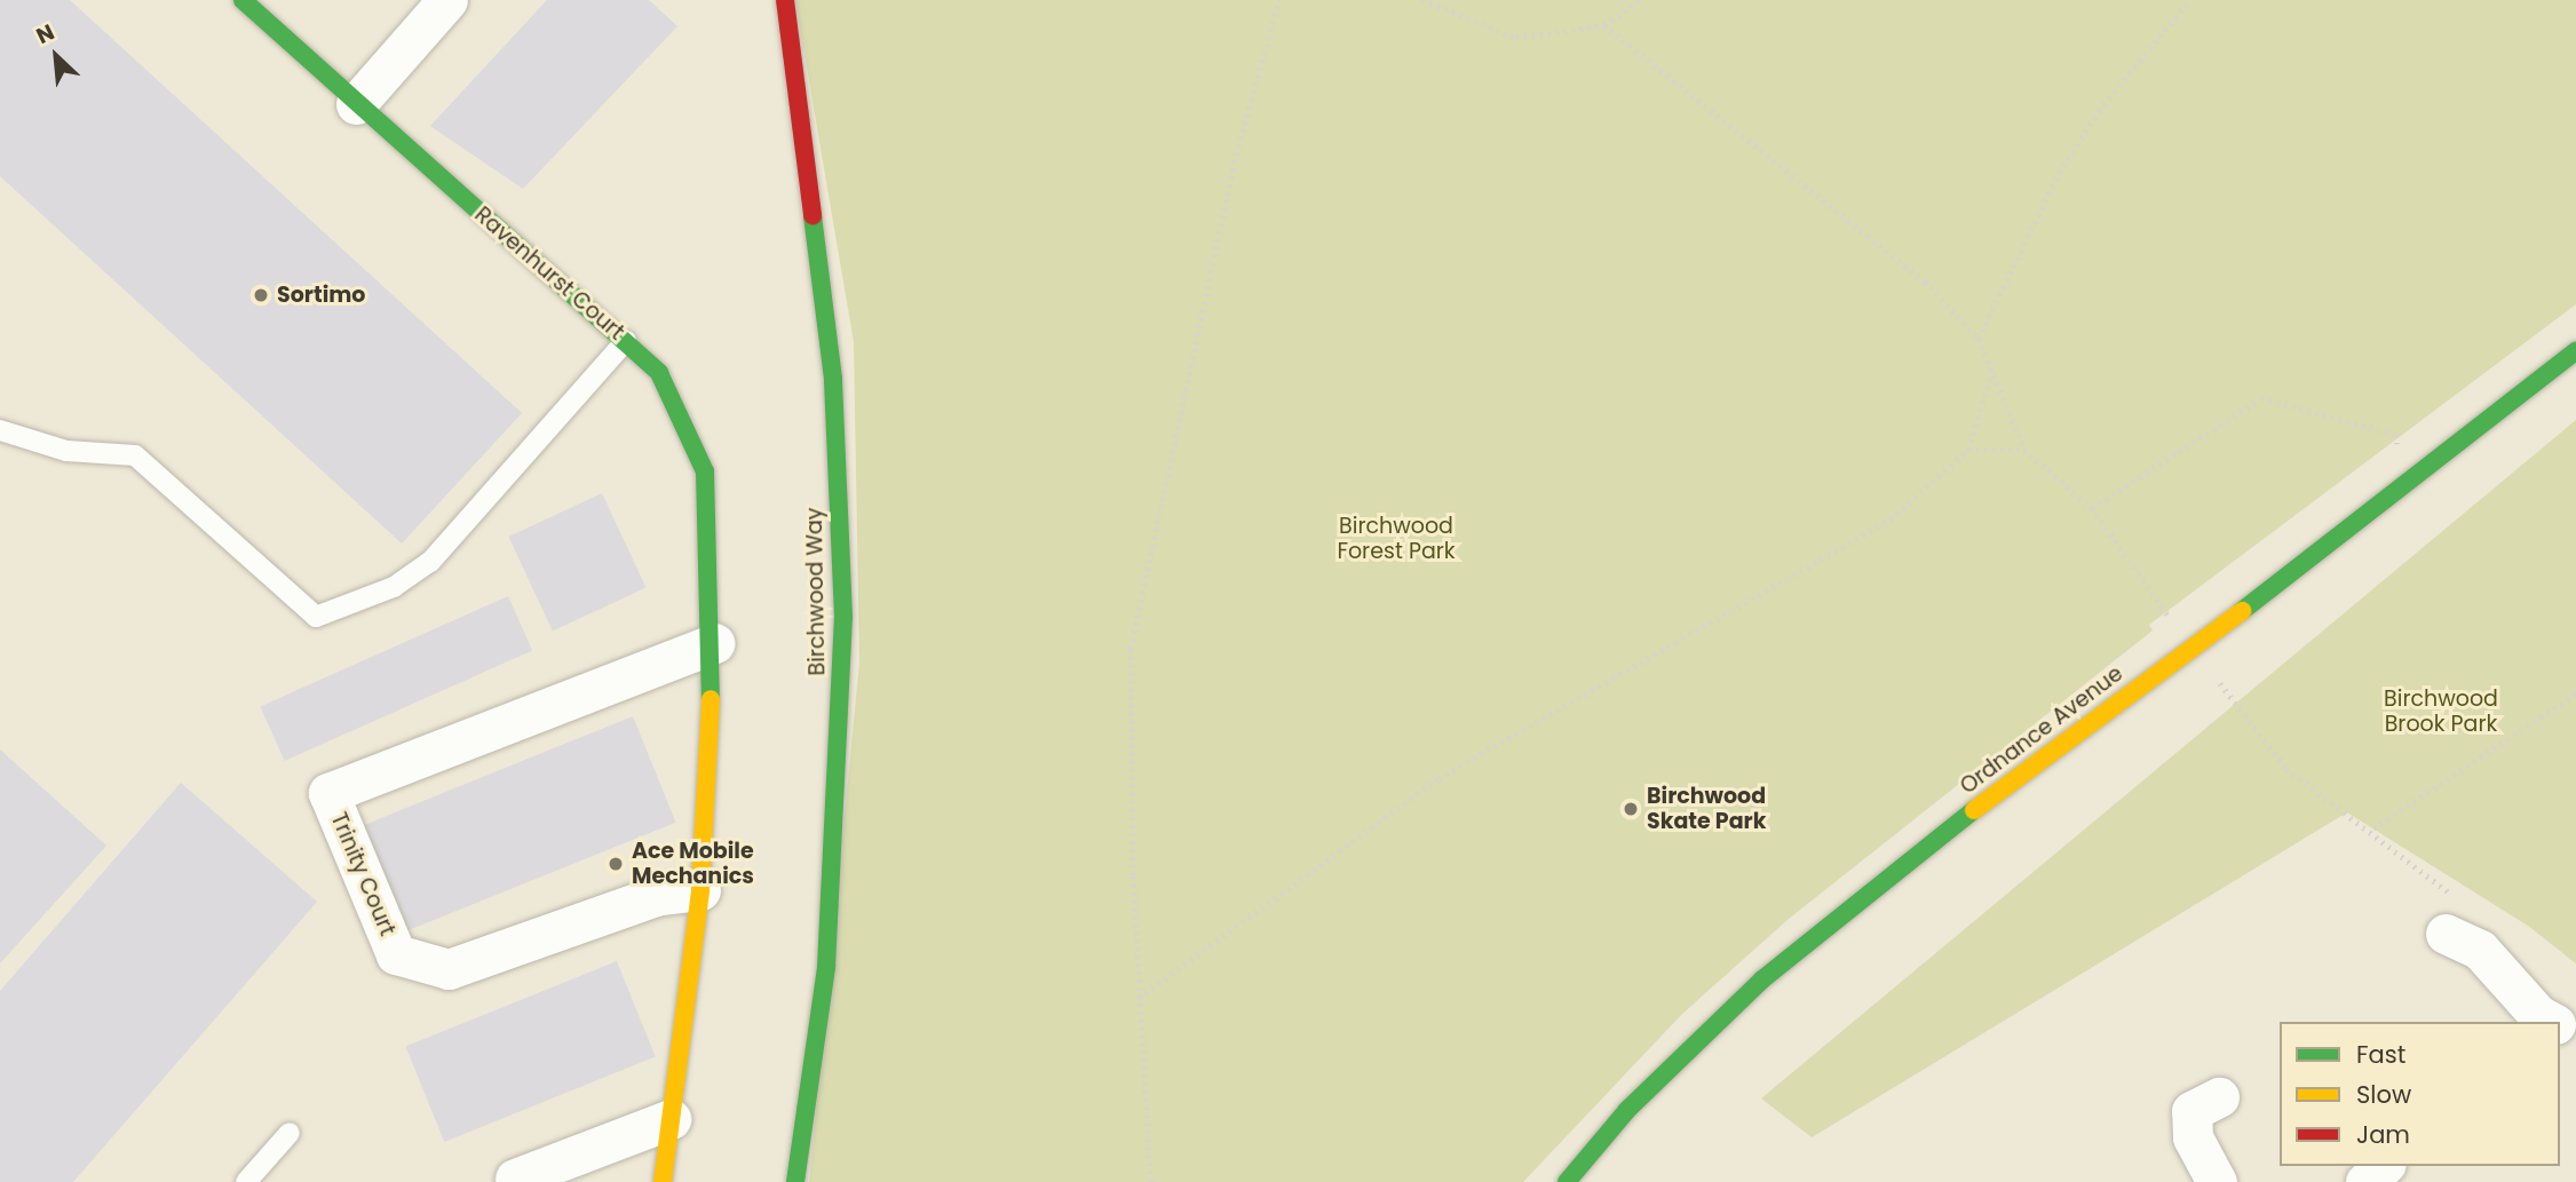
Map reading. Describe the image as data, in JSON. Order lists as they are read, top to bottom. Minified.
{"streets":{"street":["Ravenhurst Court","Birchwood Way","Ordnance Avenue","Trinity Court"]},"crossings":[["Ravenhurst Court","Trinity Court"]],"parks":["Birchwood Forest Park","Birchwood Brook Park"],"places":["Sortimo","Birchwood Skate Park","Ace Mobile Mechanics"],"legend":["Fast","Slow","Jam"],"north":"top left"}
